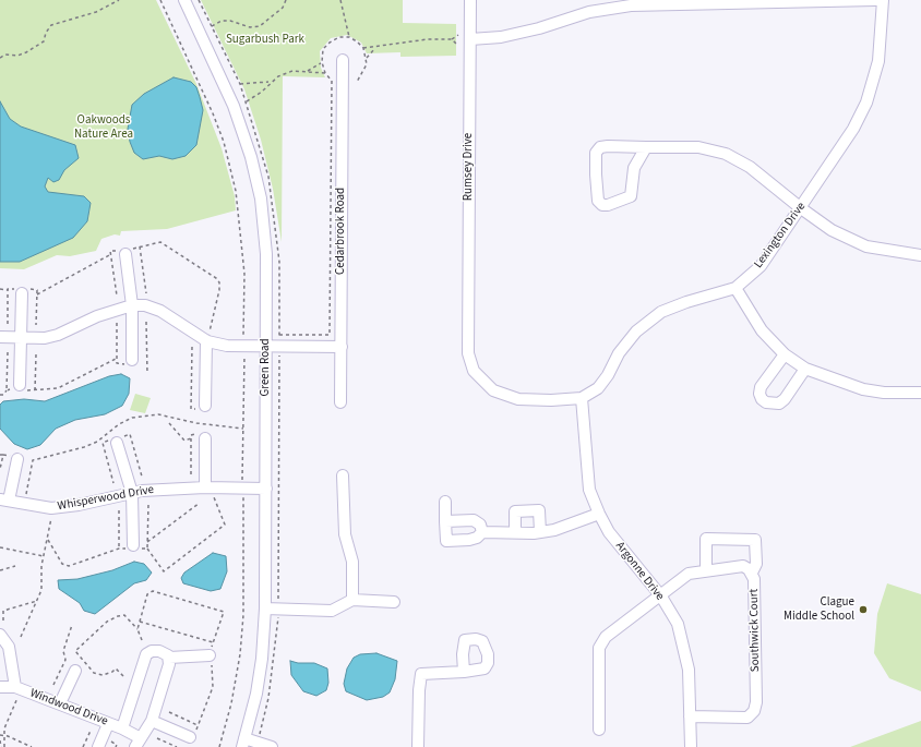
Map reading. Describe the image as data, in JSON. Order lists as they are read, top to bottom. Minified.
{"streets":{"street":["Rumsey Drive","Cedarbrook Road","Lexington Drive","Green Road","Whisperwood Drive","Argonne Drive","Southwick Court","Windwood Drive"]},"crossings":[["Rumsey Drive","Lexington Drive"],["Lexington Drive","Argonne Drive"],["Green Road","Whisperwood Drive"],["Argonne Drive","Southwick Court"]],"parks":["Sugarbush Park","Oakwoods Nature Area"],"places":["Clague Middle School"]}
